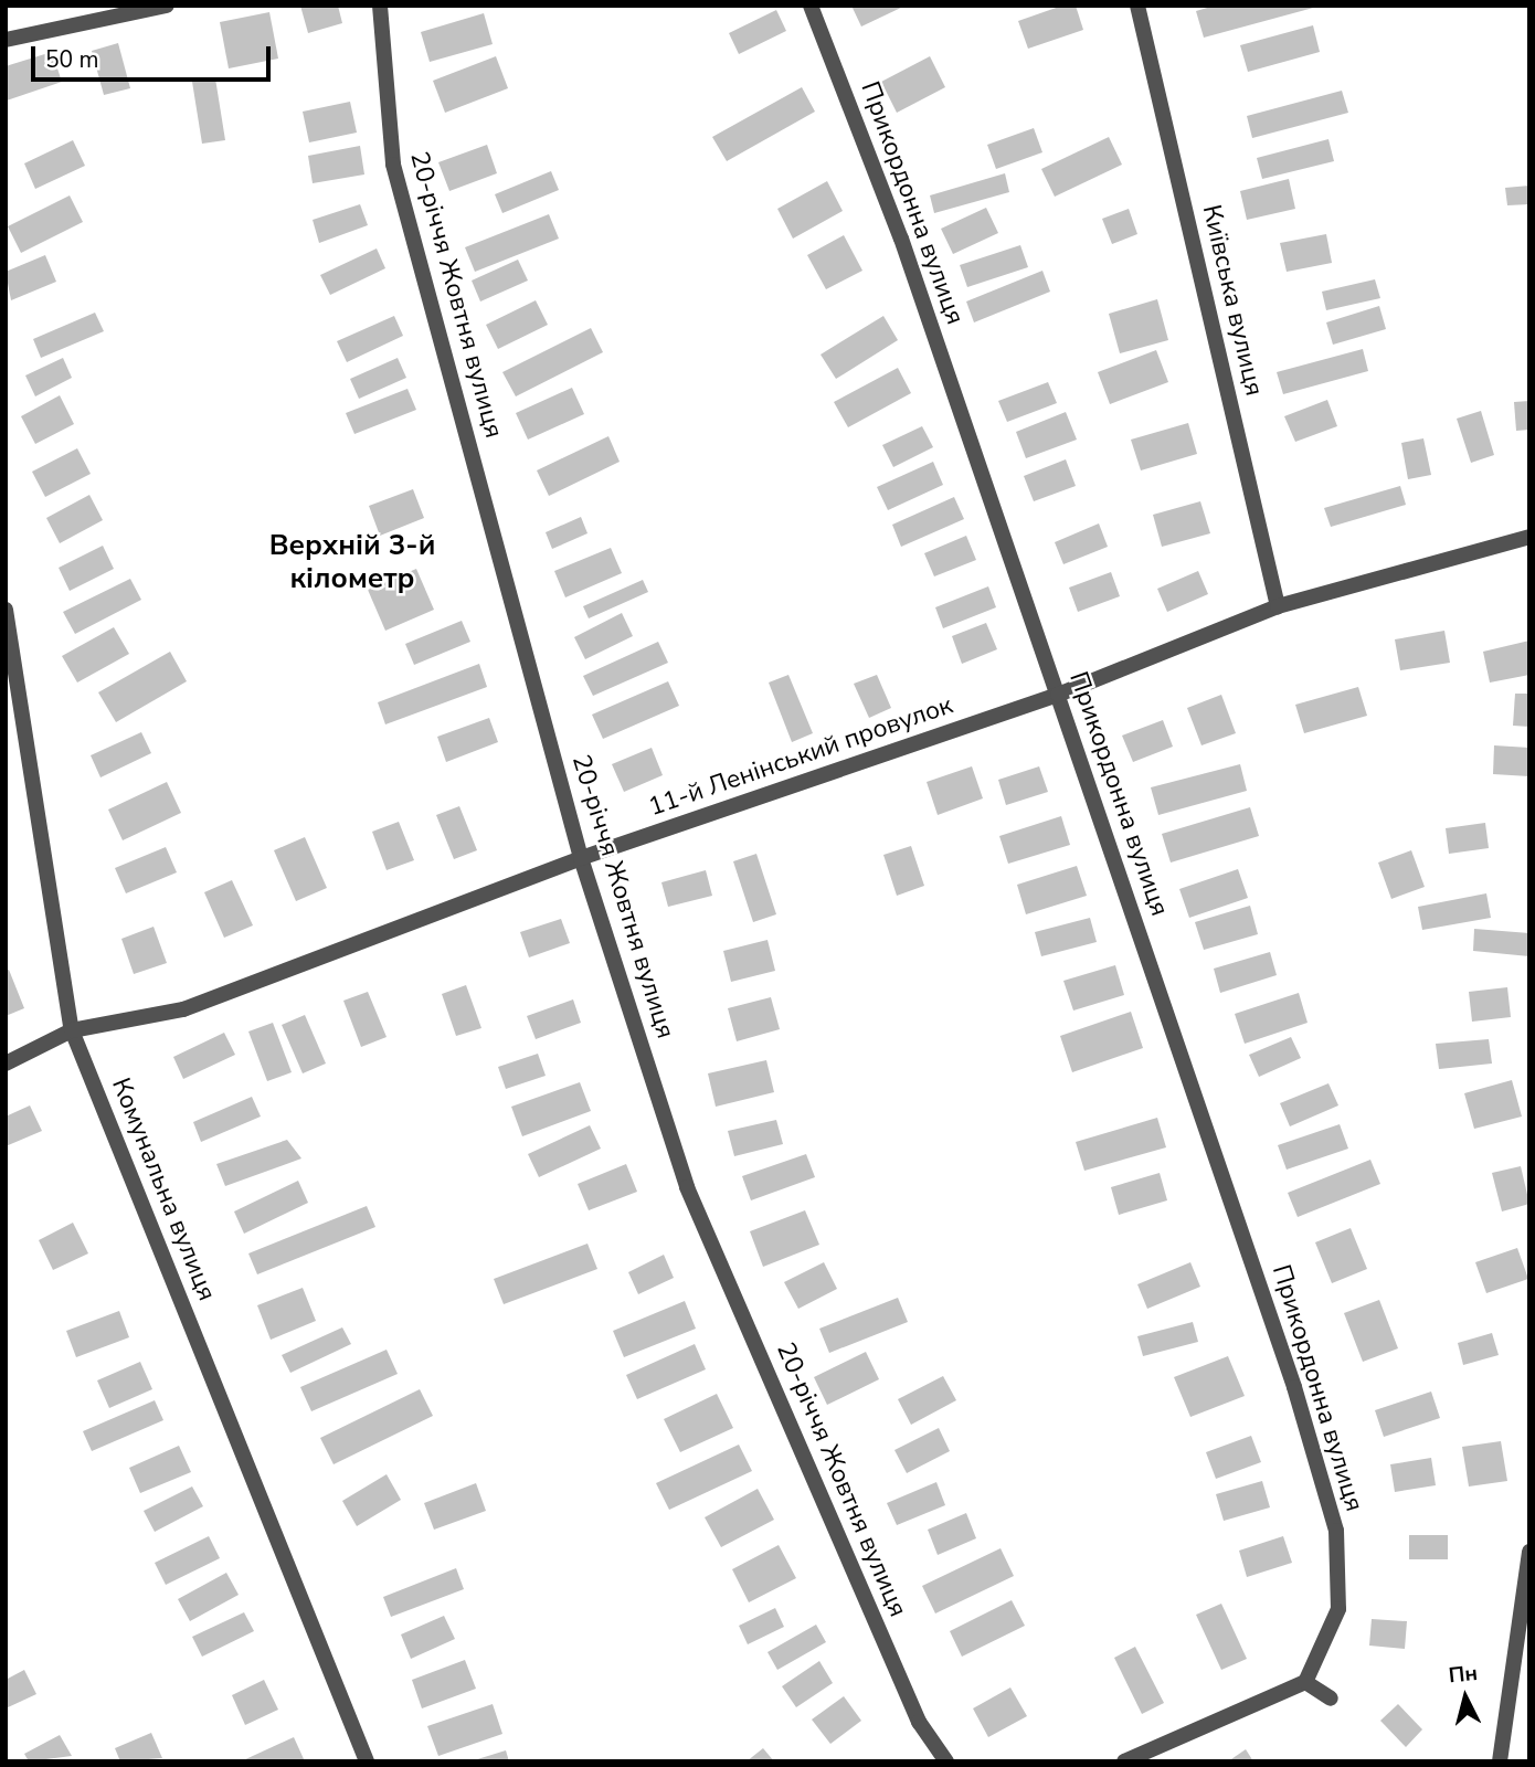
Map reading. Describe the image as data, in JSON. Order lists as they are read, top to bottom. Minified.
{"streets":{"street":["Прикордонна вулиця","20-річчя Жовтня вулиця","Київська вулиця","11-й Ленінський провулок","Комунальна вулиця"]},"crossings":[["Прикордонна вулиця","11-й Ленінський провулок"],["20-річчя Жовтня вулиця","11-й Ленінський провулок"],["Київська вулиця","11-й Ленінський провулок"],["11-й Ленінський провулок","Комунальна вулиця"]],"districts":["Верхній 3-й кілометр"],"scale_bar":"50 m","north":"top"}
